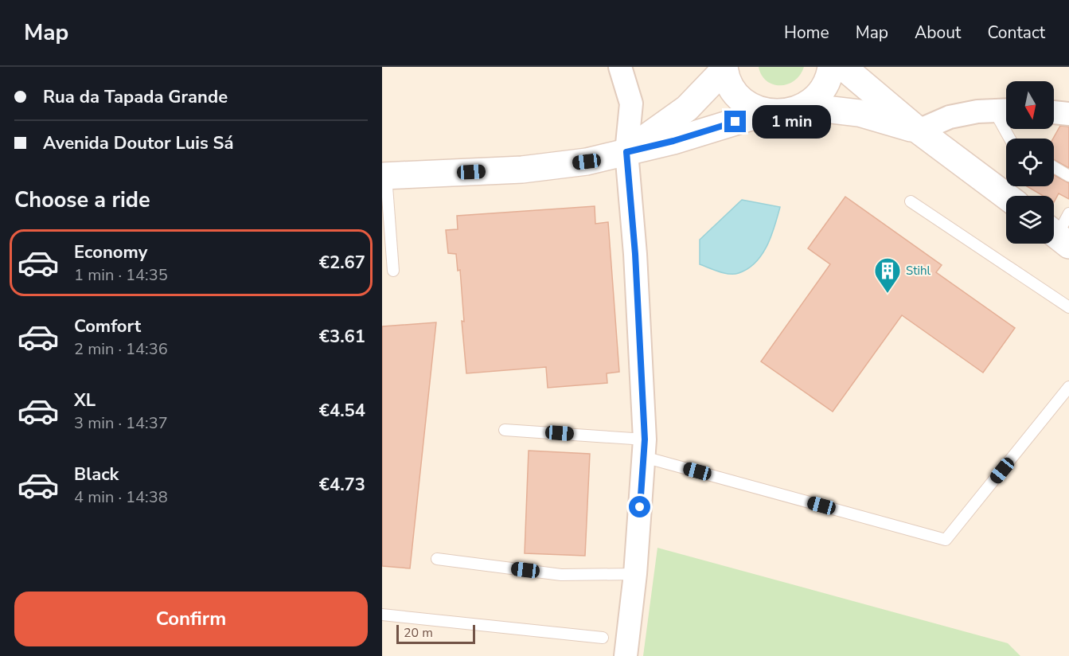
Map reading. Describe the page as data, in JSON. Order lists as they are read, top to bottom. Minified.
{"places":{"building":["Stihl"]},"scale_bar":"20 m","north":"bottom","page":{"header":"Map","nav":["Home","Map","About","Contact"],"banner":["Rua da Tapada Grande","Avenida Doutor Luis Sá"],"bubble":"1 min","heading":"Choose a ride","list":[{"name":"Economy","note":"1 min · 14:35","value":"€2.67"},{"name":"Comfort","note":"2 min · 14:36","value":"€3.61"},{"name":"XL","note":"3 min · 14:37","value":"€4.54"},{"name":"Black","note":"4 min · 14:38","value":"€4.73"}],"buttons":"Confirm","scale":"20 m"}}
